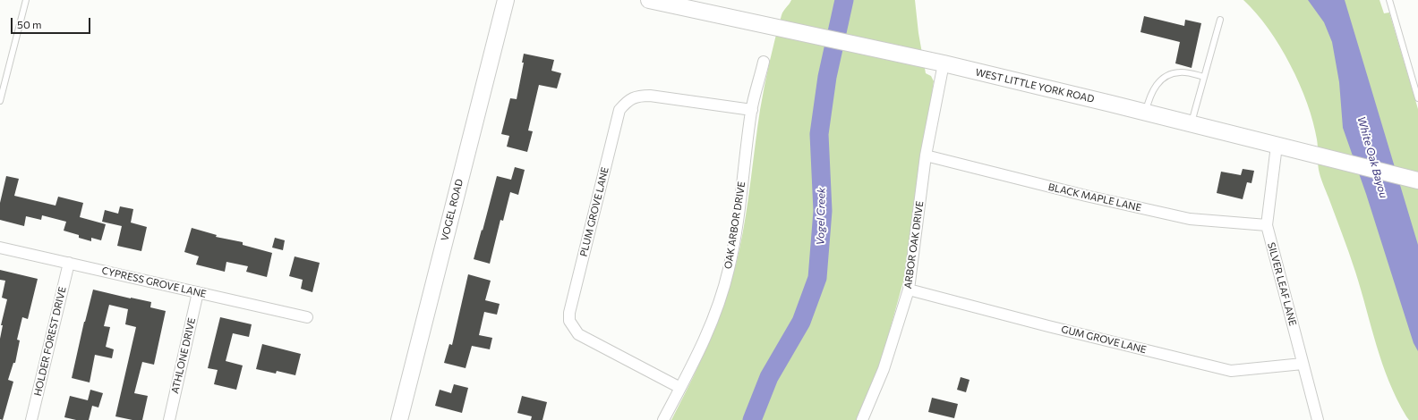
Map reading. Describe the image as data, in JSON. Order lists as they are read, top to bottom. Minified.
{"streets":{"street":["WEST LITTLE YORK ROAD","BLACK MAPLE LANE","VOGEL ROAD","PLUM GROVE LANE","OAK ARBOR DRIVE","ARBOR OAK DRIVE","CYPRESS GROVE LANE","SILVER LEAF LANE","GUM GROVE LANE","HOLDER FOREST DRIVE","ATHLONE DRIVE"]},"crossings":[["WEST LITTLE YORK ROAD","ARBOR OAK DRIVE"],["WEST LITTLE YORK ROAD","SILVER LEAF LANE"],["BLACK MAPLE LANE","ARBOR OAK DRIVE"],["BLACK MAPLE LANE","SILVER LEAF LANE"],["PLUM GROVE LANE","OAK ARBOR DRIVE"],["ARBOR OAK DRIVE","GUM GROVE LANE"],["CYPRESS GROVE LANE","HOLDER FOREST DRIVE"],["CYPRESS GROVE LANE","ATHLONE DRIVE"],["SILVER LEAF LANE","GUM GROVE LANE"]],"water":["White Oak Bayou","Vogel Creek"],"scale_bar":"50 m"}
